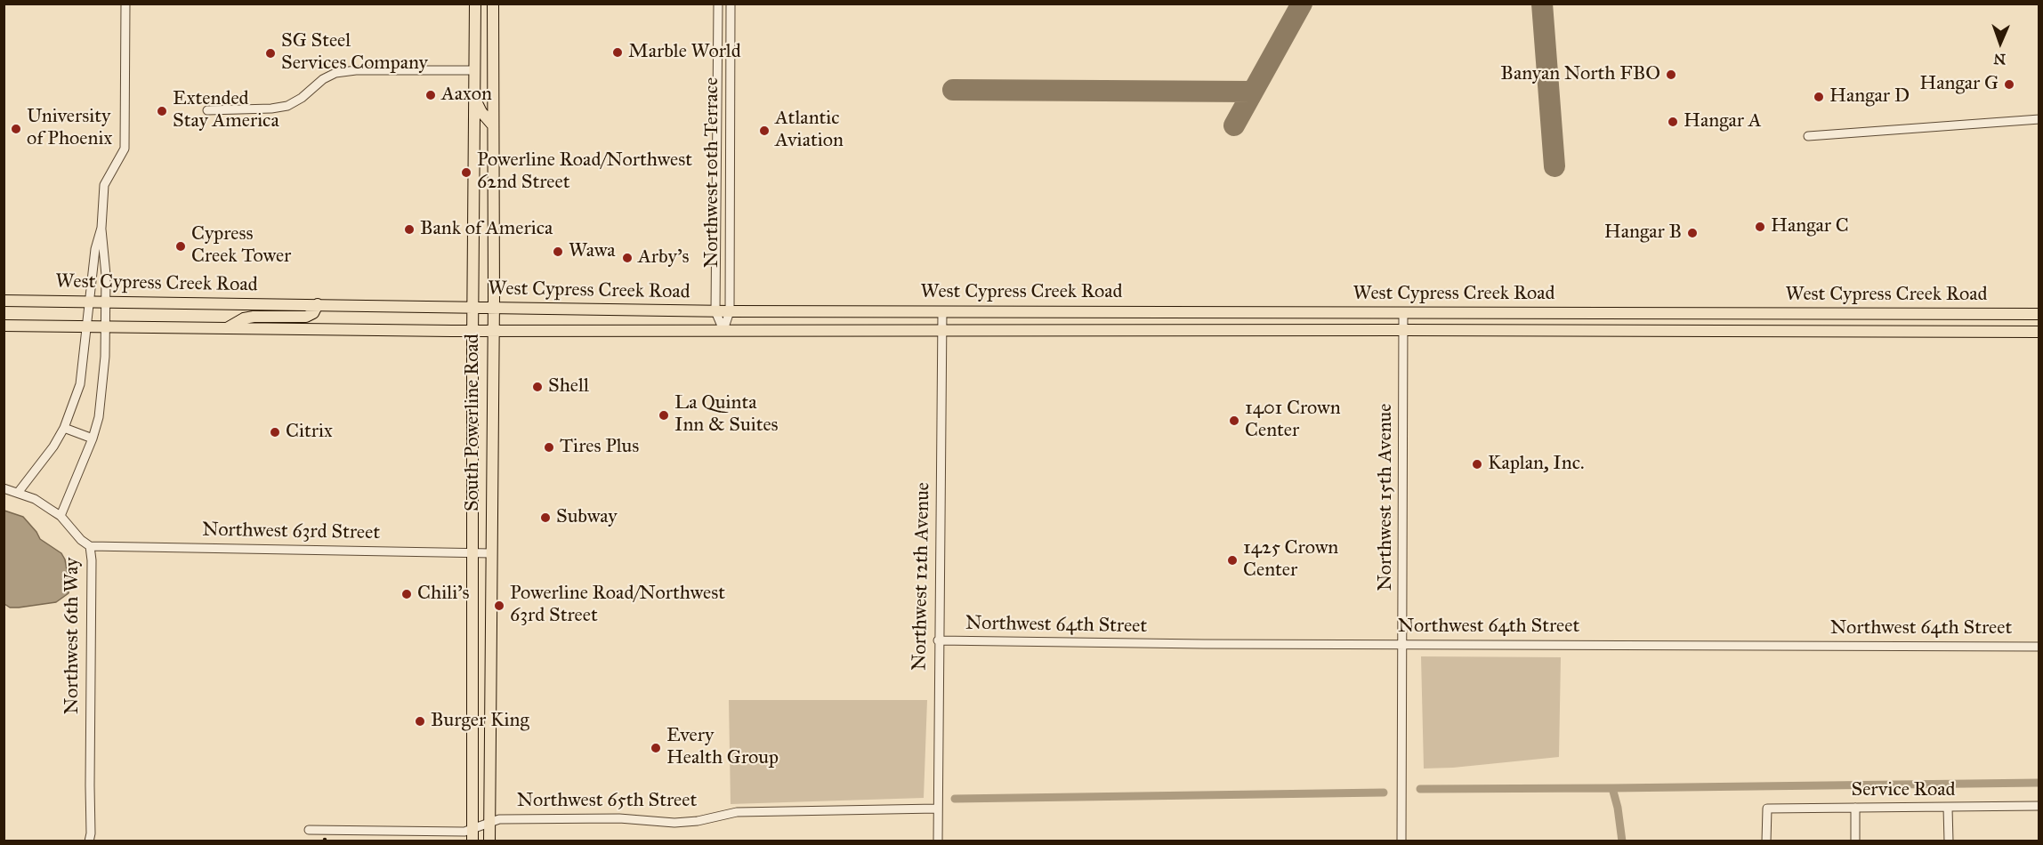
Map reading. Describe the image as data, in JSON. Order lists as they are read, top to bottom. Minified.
{"streets":{"main road":["West Cypress Creek Road","South Powerline Road"],"street":["Northwest 10th Terrace","Northwest 15th Avenue","Northwest 63rd Street","Northwest 12th Avenue","Northwest 64th Street","Northwest 6th Way","Service Road","Northwest 65th Street"]},"crossings":[["Northwest 10th Terrace","West Cypress Creek Road"],["West Cypress Creek Road","South Powerline Road"],["West Cypress Creek Road","Northwest 15th Avenue"],["West Cypress Creek Road","Northwest 12th Avenue"],["South Powerline Road","Northwest 63rd Street"],["South Powerline Road","Northwest 65th Street"],["Northwest 15th Avenue","Northwest 64th Street"],["Northwest 63rd Street","Northwest 6th Way"],["Northwest 12th Avenue","Northwest 64th Street"],["Northwest 12th Avenue","Northwest 65th Street"]],"places":["Marble World","SG Steel Services Company","Banyan North FBO","Hangar G","Aaxon","Hangar D","Extended Stay America","Hangar A","University of Phoenix","Atlantic Aviation","Powerline Road/Northwest 62nd Street","Hangar C","Bank of America","Hangar B","Cypress Creek Tower","Wawa","Arby's","Shell","La Quinta Inn & Suites","1401 Crown Center","Citrix","Tires Plus","Kaplan, Inc.","Subway","1425 Crown Center","Chili's","Powerline Road/Northwest 63rd Street","Burger King","Every Health Group"],"north":"bottom"}
